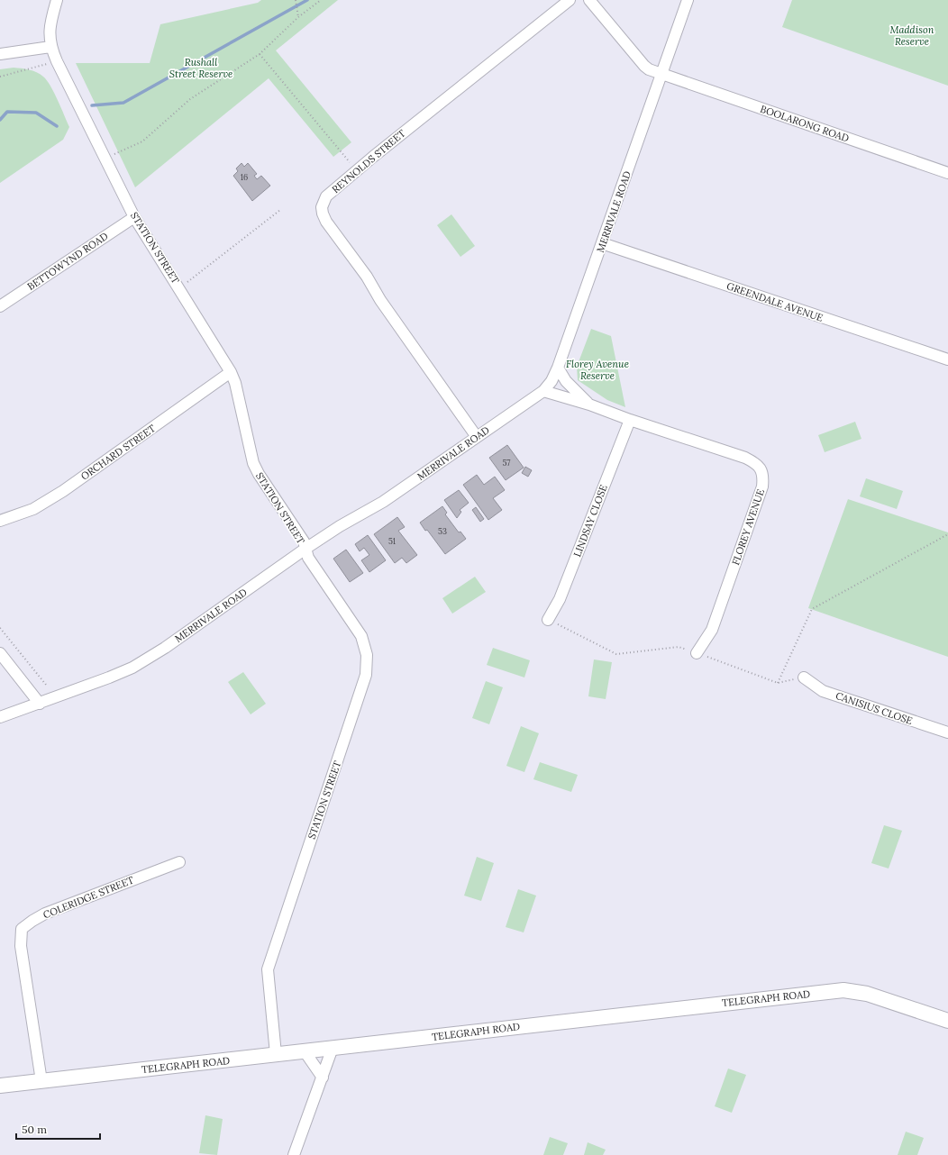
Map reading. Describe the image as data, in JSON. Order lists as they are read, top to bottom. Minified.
{"streets":{"main road":["TELEGRAPH ROAD"],"street":["BOOLARONG ROAD","REYNOLDS STREET","MERRIVALE ROAD","STATION STREET","BETTOWYND ROAD","GREENDALE AVENUE","ORCHARD STREET","LINDSAY CLOSE","FLOREY AVENUE","CANISIUS CLOSE","COLERIDGE STREET"]},"crossings":[["BOOLARONG ROAD","MERRIVALE ROAD"],["REYNOLDS STREET","MERRIVALE ROAD"],["MERRIVALE ROAD","STATION STREET"],["MERRIVALE ROAD","GREENDALE AVENUE"],["MERRIVALE ROAD","FLOREY AVENUE"],["STATION STREET","BETTOWYND ROAD"],["STATION STREET","ORCHARD STREET"],["STATION STREET","TELEGRAPH ROAD"],["LINDSAY CLOSE","FLOREY AVENUE"],["COLERIDGE STREET","TELEGRAPH ROAD"]],"parks":["Maddison Reserve","Rushall Street Reserve","Florey Avenue Reserve"],"house_numbers":["16","57","53","51"],"scale_bar":"50 m"}
